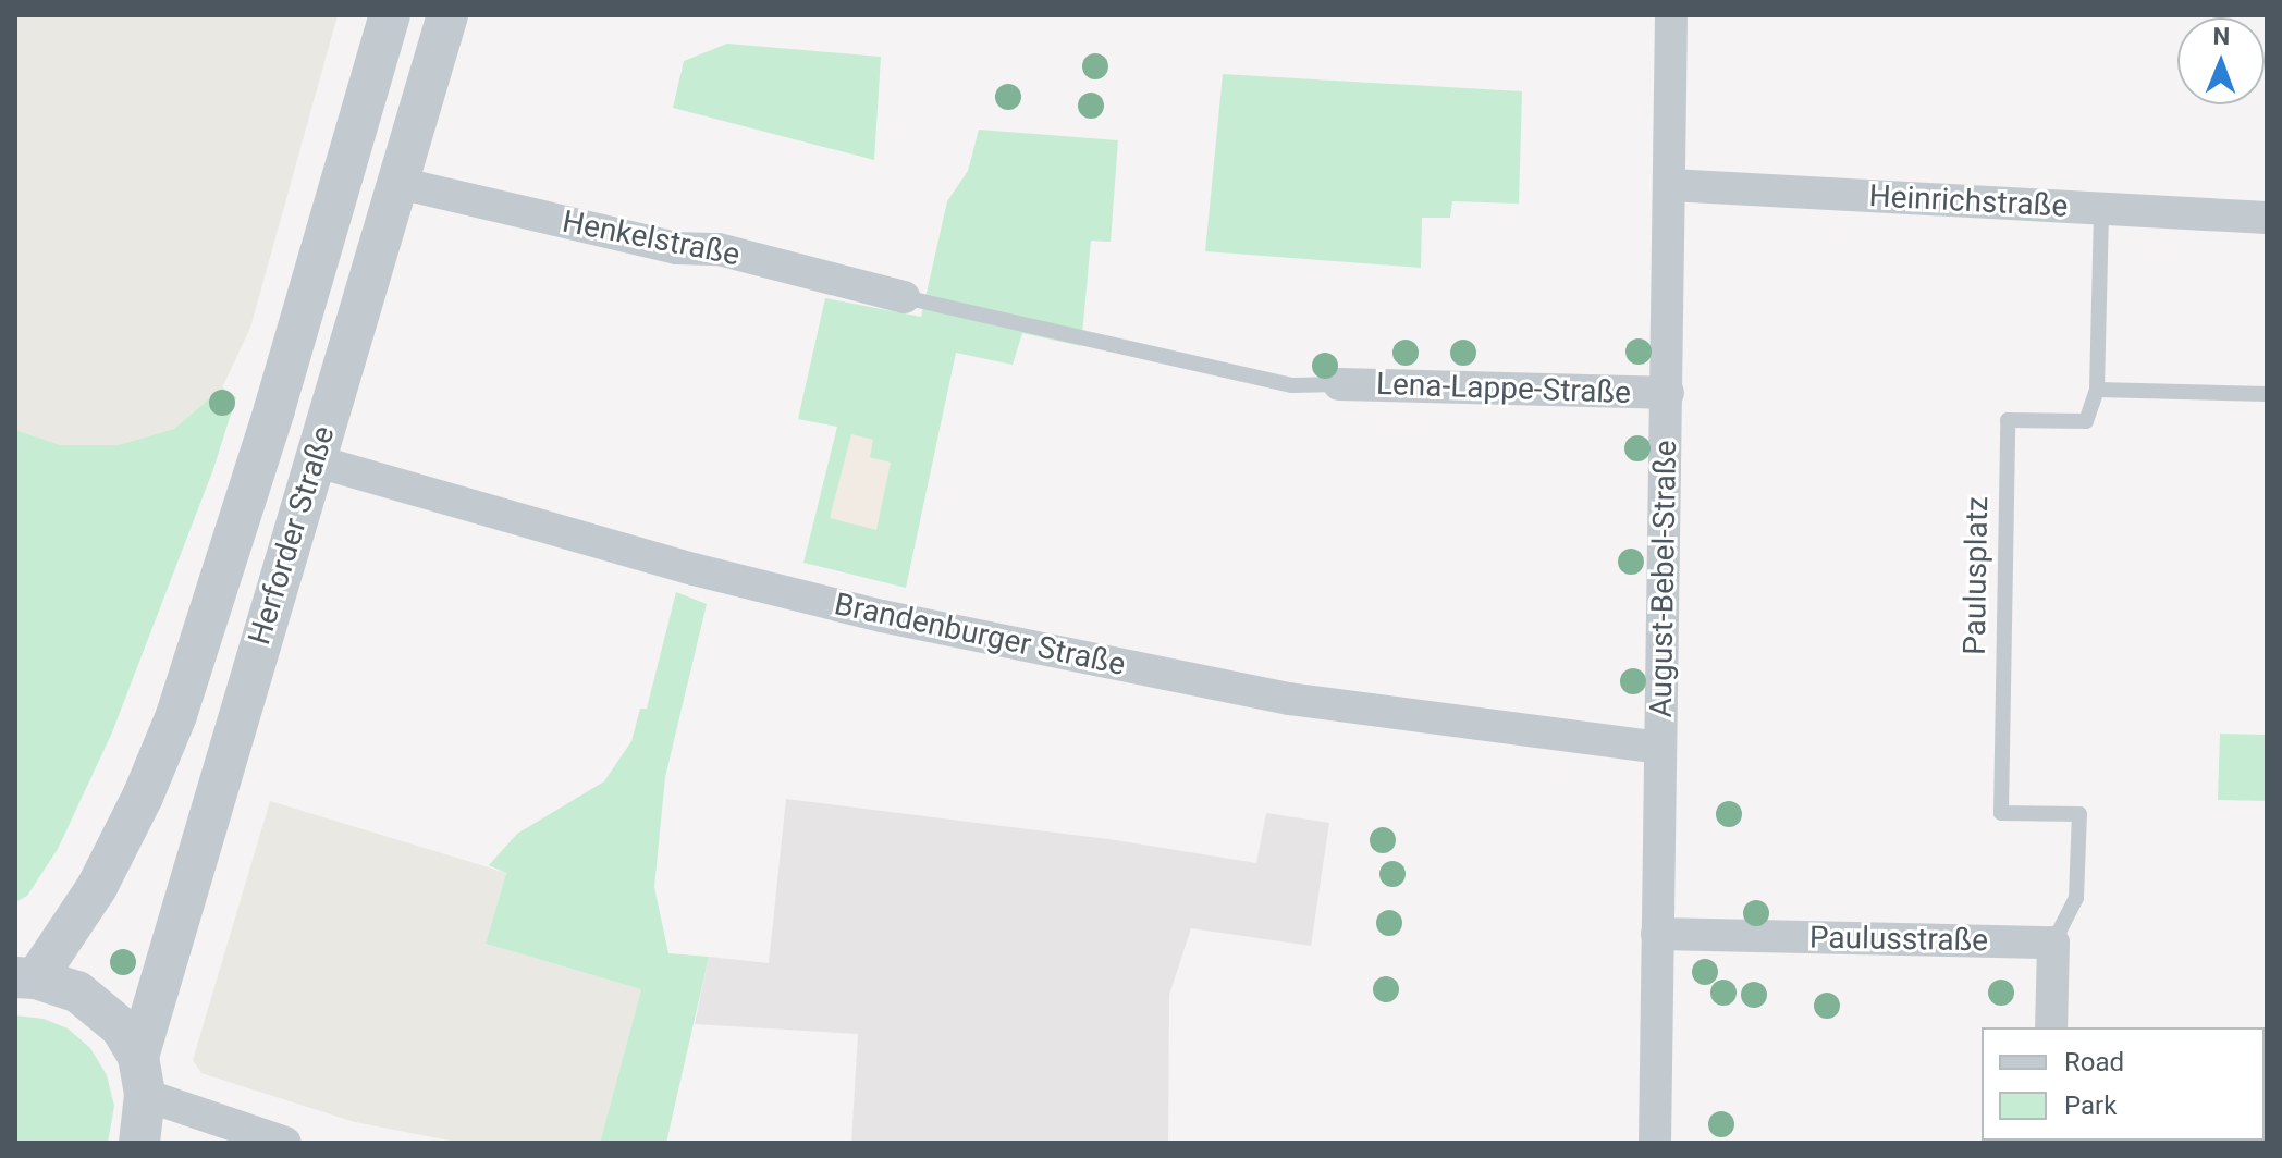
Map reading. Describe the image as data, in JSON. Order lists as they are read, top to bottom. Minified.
{"streets":{"street":["Heinrichstraße","Henkelstraße","Lena-Lappe-Straße","Herforder Straße","August-Bebel-Straße","Brandenburger Straße","Paulusstraße"],"lane":["Paulusplatz"]},"crossings":[["Heinrichstraße","August-Bebel-Straße"],["Henkelstraße","Herforder Straße"],["Lena-Lappe-Straße","August-Bebel-Straße"],["Herforder Straße","Brandenburger Straße"],["Paulusplatz","Paulusstraße"],["August-Bebel-Straße","Brandenburger Straße"],["August-Bebel-Straße","Paulusstraße"]],"legend":["Road","Park"],"north":"top"}
